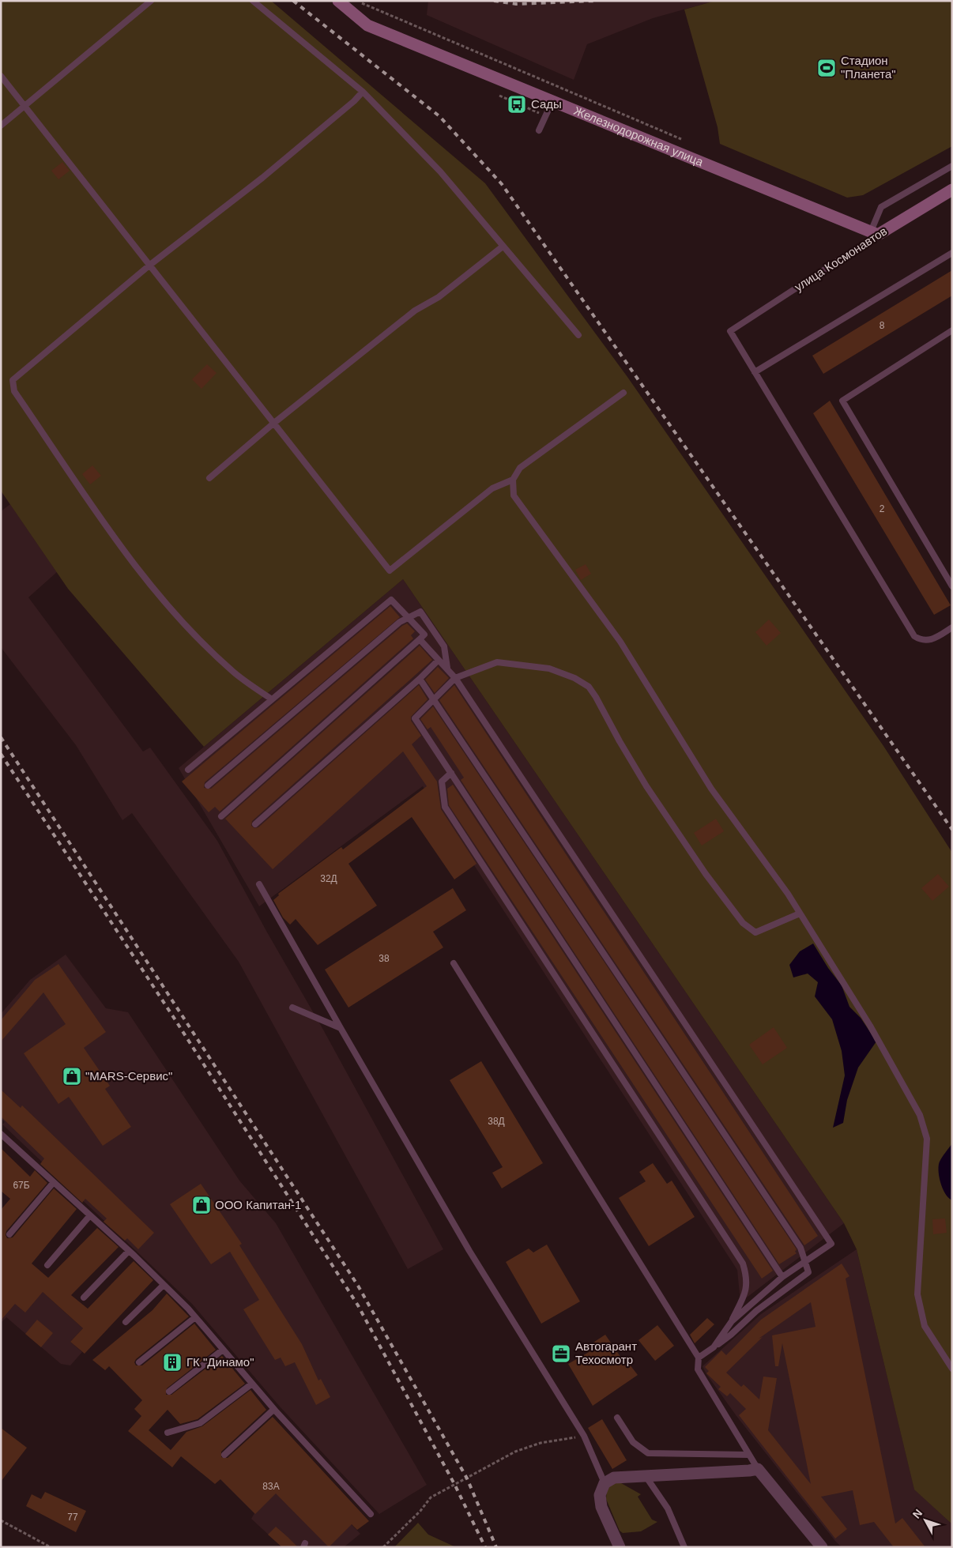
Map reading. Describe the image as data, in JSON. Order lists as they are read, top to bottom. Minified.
{"streets":{"street":["Железнодорожная улица","улица Космонавтов"]},"crossings":[["Железнодорожная улица","улица Космонавтов"]],"places":{"sports":["Стадион \"Планета\""],"bus stop":["Сады"],"shop":["\"MARS-Сервис\"","ООО Капитан-1"],"office":["Автогарант Техосмотр"],"building":["ГК \"Динамо\""]},"house_numbers":["8","2","32Д","38","38Д","67Б","83А","77"],"north":"top left"}
